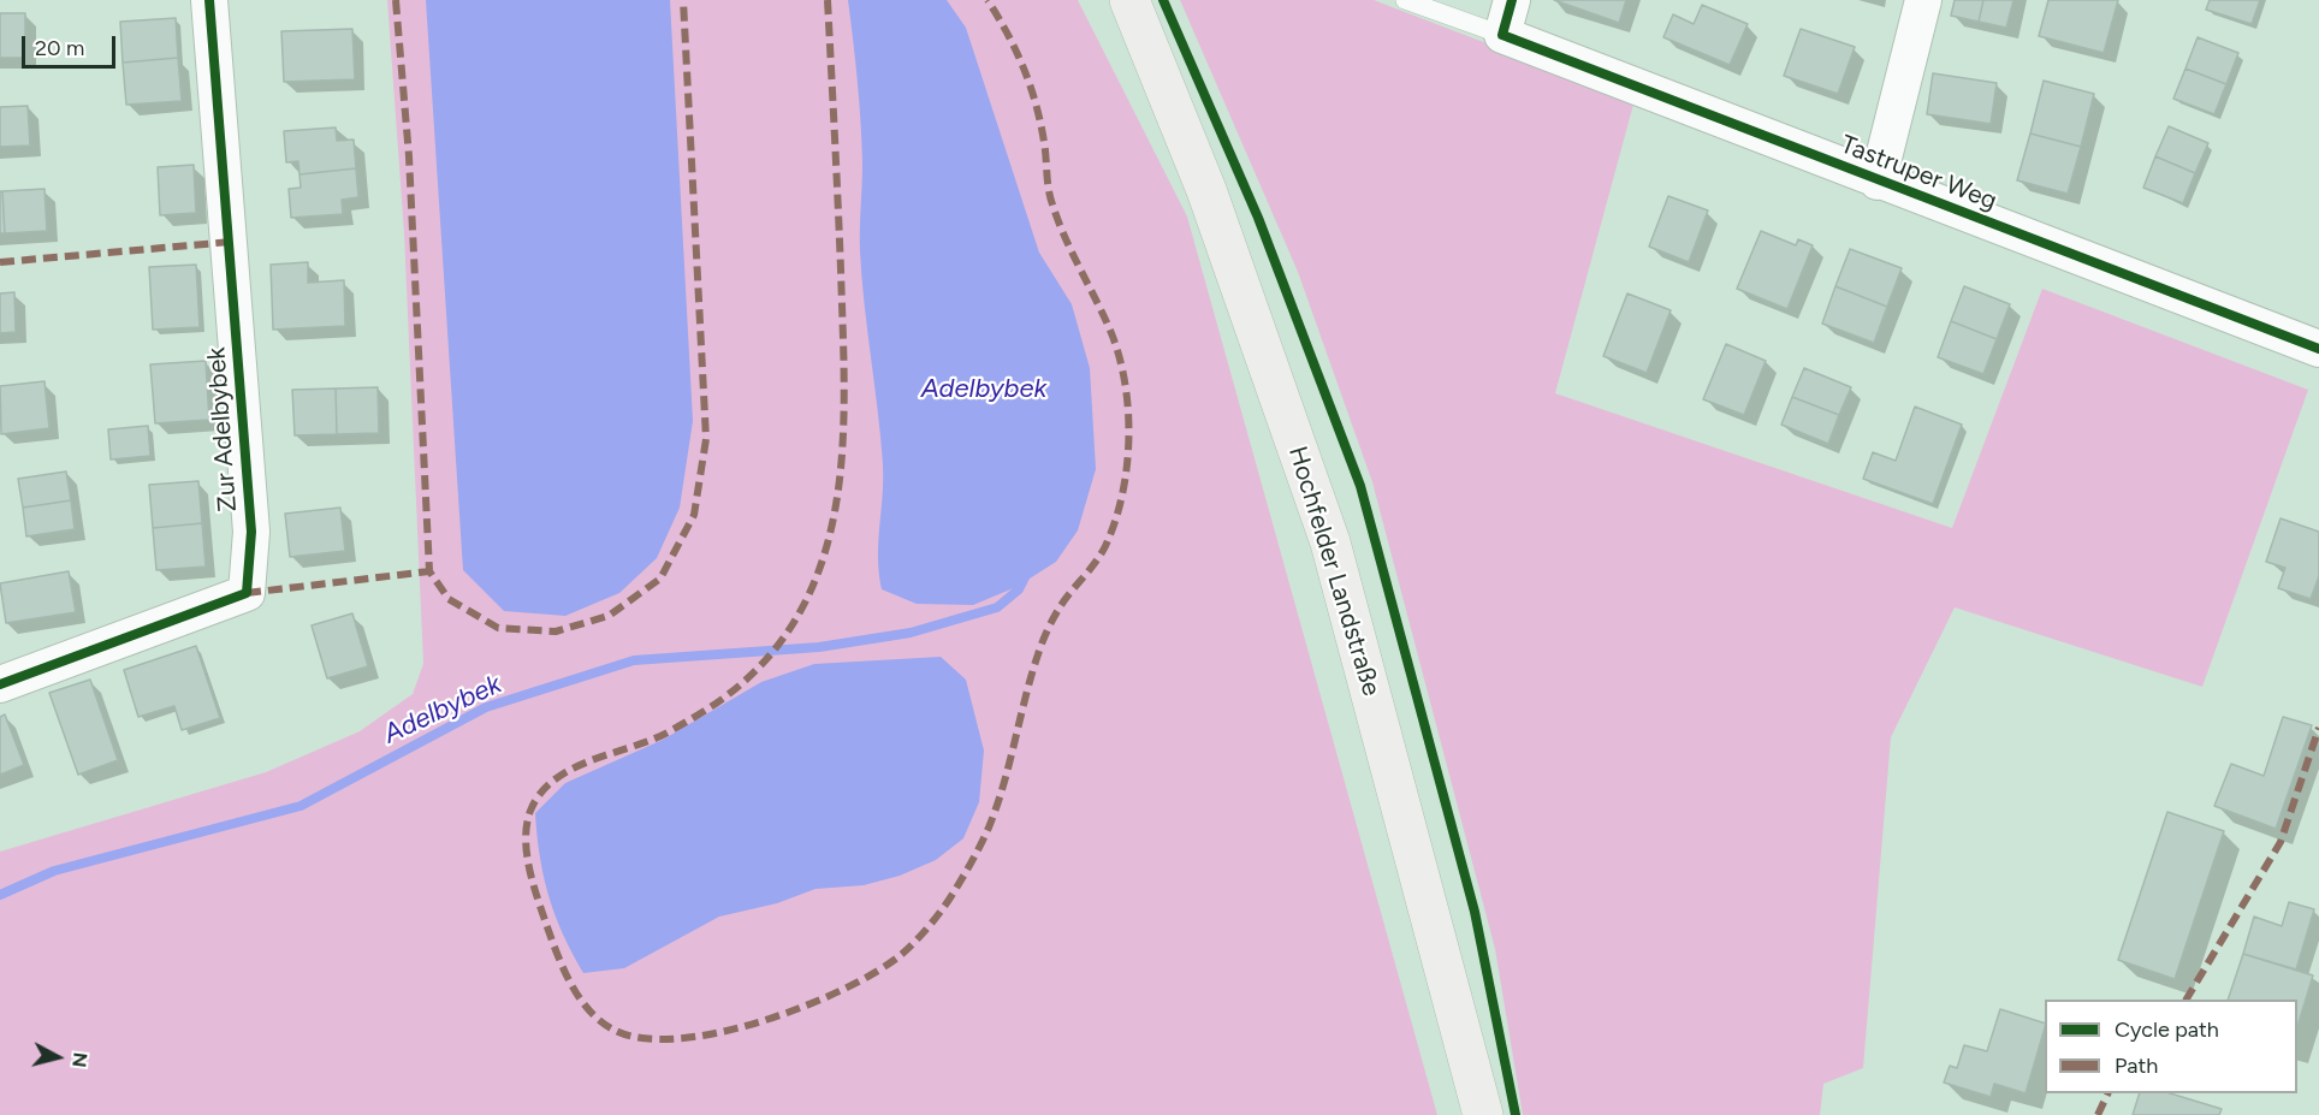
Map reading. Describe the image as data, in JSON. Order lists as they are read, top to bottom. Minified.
{"streets":{"main road":["Hochfelder Landstraße"],"street":["Tastruper Weg","Zur Adelbybek"]},"water":["Adelbybek"],"legend":["Cycle path","Path"],"scale_bar":"20 m","north":"right"}
